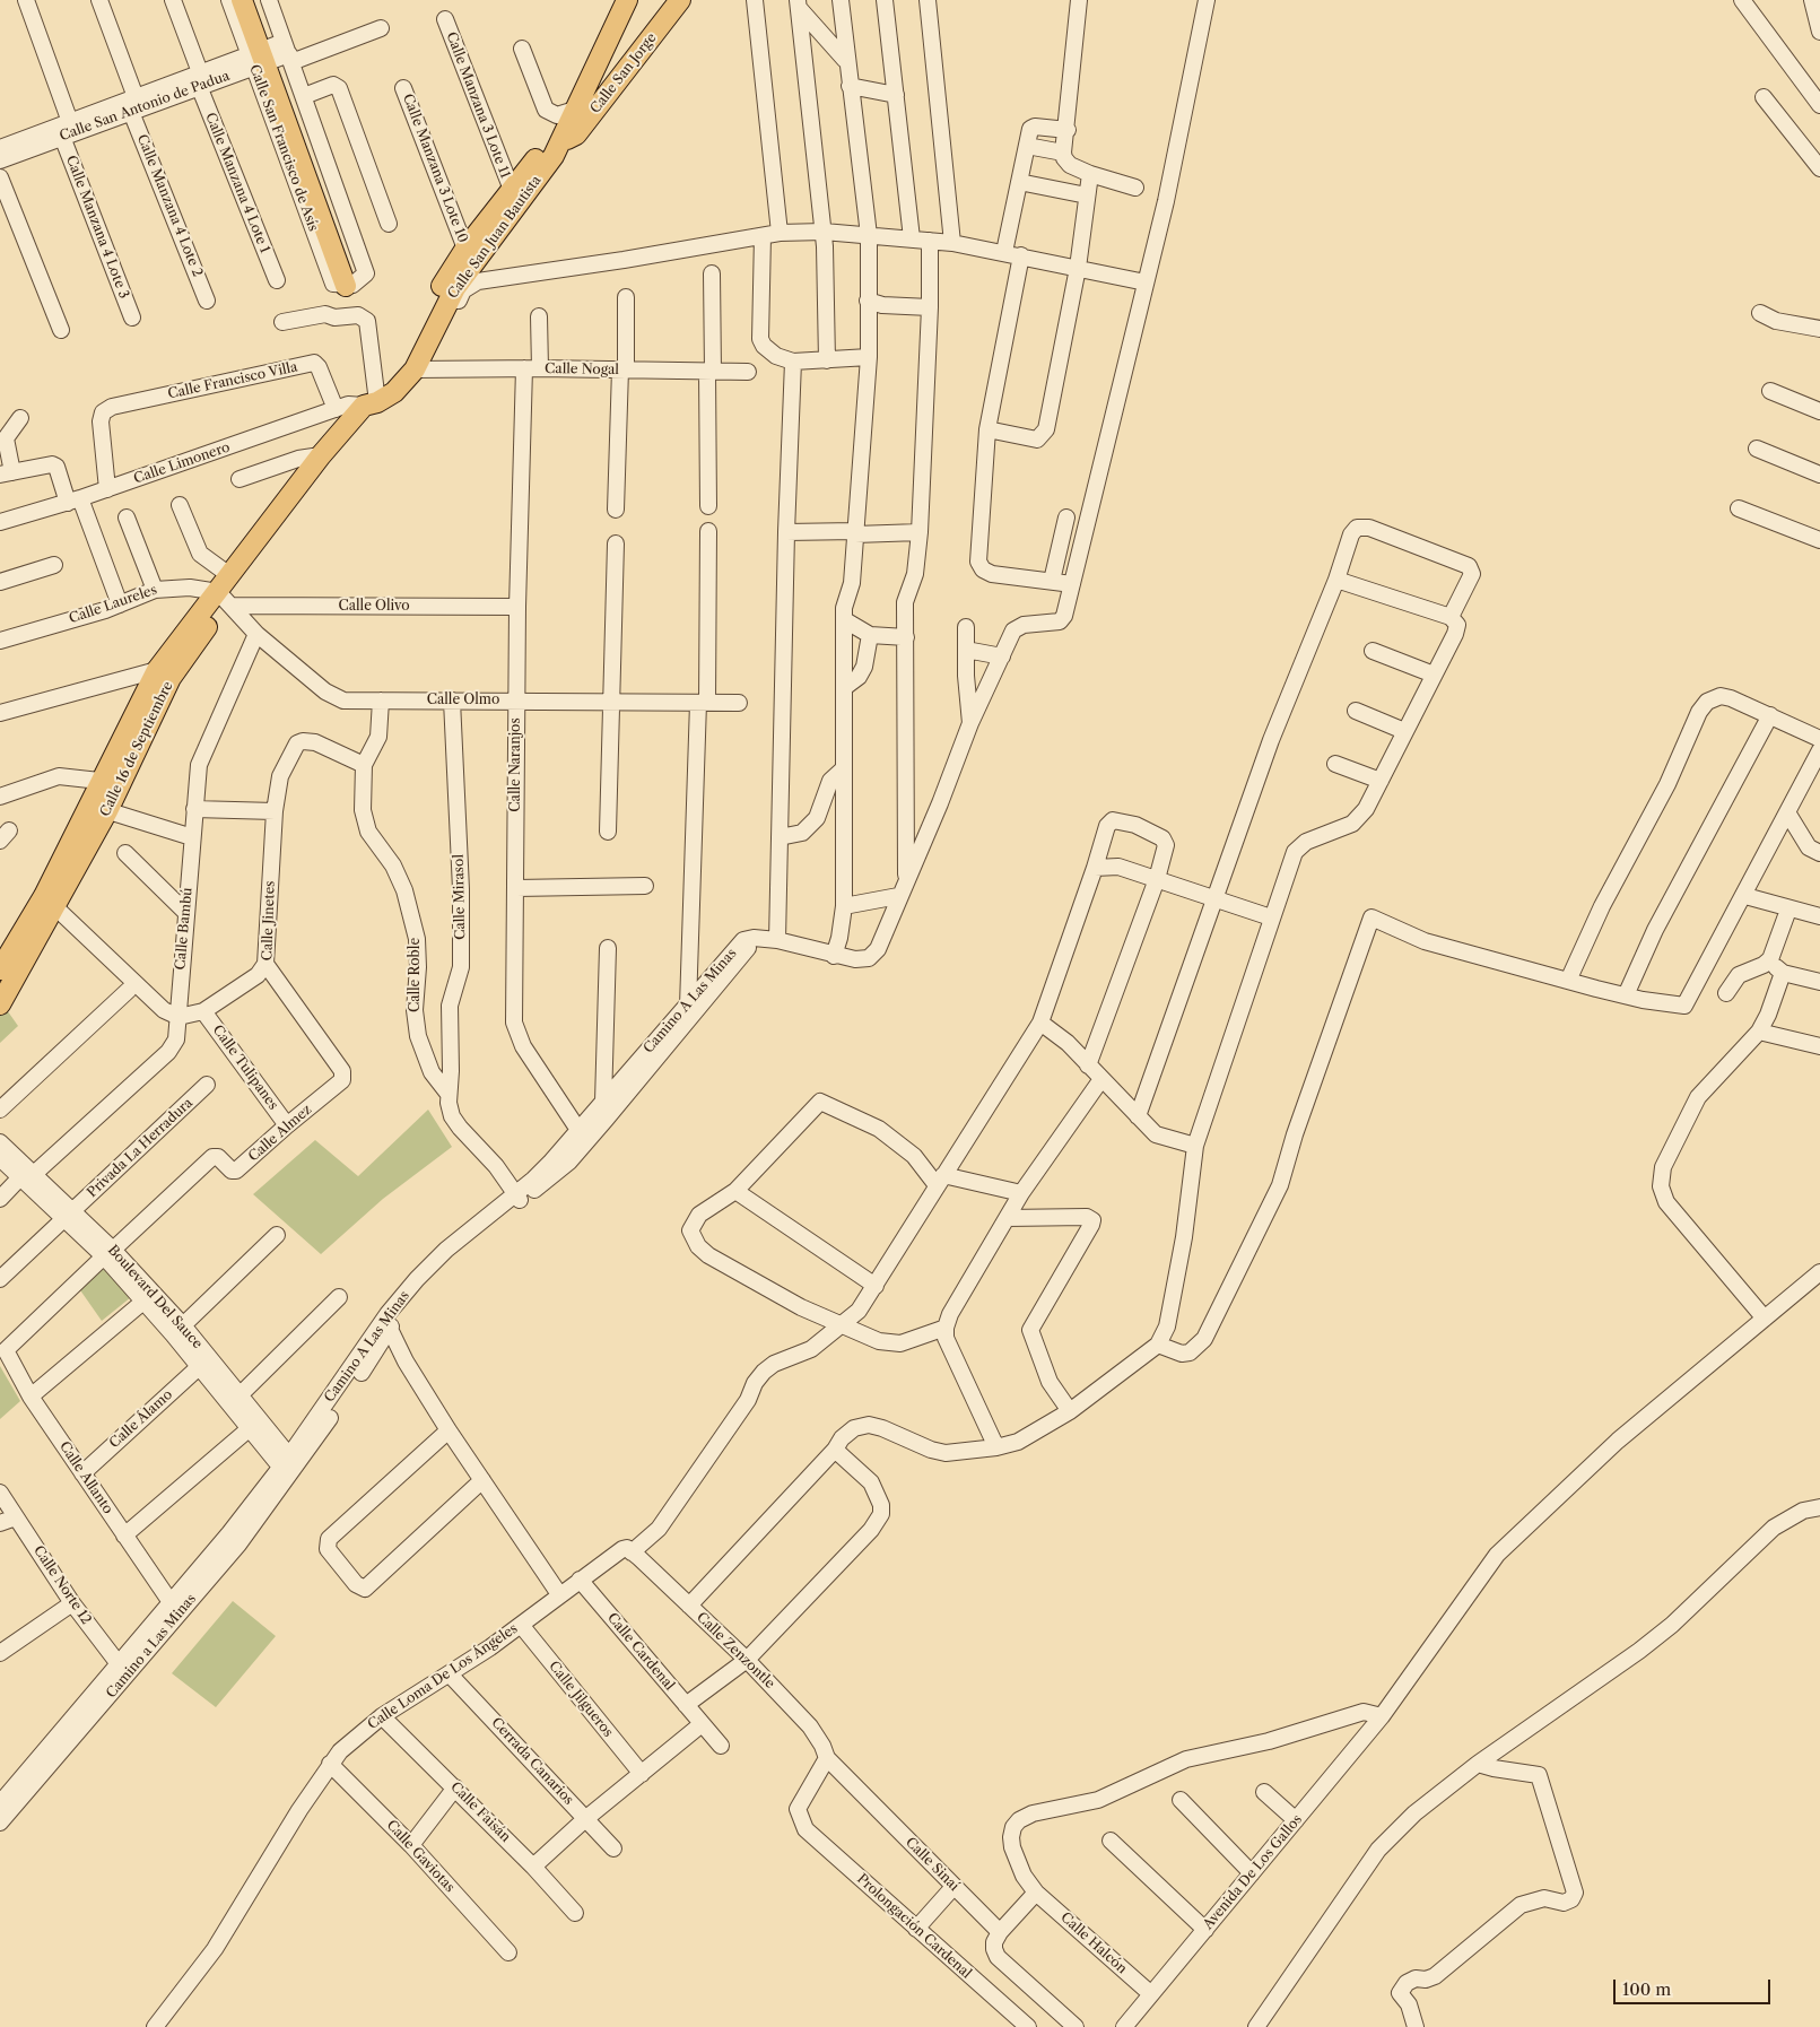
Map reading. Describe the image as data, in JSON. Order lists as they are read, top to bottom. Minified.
{"streets":{"main road":["Calle San Jorge","Calle San Francisco de Asís","Calle San Juan Bautista","Calle 16 de Septiembre"],"street":["Calle Manzana 3 Lote 11","Calle San Antonio de Padua","Calle Manzana 3 Lote 10","Calle Manzana 4 Lote 1","Calle Manzana 4 Lote 2","Calle Manzana 4 Lote 3","Calle Nogal","Calle Francisco Villa","Calle Limonero","Calle Laureles","Calle Olivo","Calle Olmo","Calle Naranjos","Calle Mirasol","Calle Jinetes","Calle Bambú","Calle Roble","Camino A Las Minas","Calle Tulipanes","Calle Almez","Privada La Herradura","Boulevard Del Sauce","Calle Álamo","Calle Allanto","Calle Norte 12","Camino a Las Minas","Calle Zenzontle","Calle Cardenal","Calle Loma De Los Ángeles","Calle Jilgueros","Cerrada Canarios","Calle Faisán","Calle Gaviotas","Calle Sinaí","Avenida De Los Gallos","Prolongación Cardenal","Calle Halcón"]},"crossings":[["Calle San Jorge","Calle San Juan Bautista"],["Calle Manzana 3 Lote 11","Calle San Juan Bautista"],["Calle San Antonio de Padua","Calle San Francisco de Asís"],["Calle San Antonio de Padua","Calle Manzana 4 Lote 1"],["Calle San Antonio de Padua","Calle Manzana 4 Lote 2"],["Calle San Antonio de Padua","Calle Manzana 4 Lote 3"],["Calle Manzana 3 Lote 10","Calle San Juan Bautista"],["Calle San Juan Bautista","Calle Nogal"],["Calle San Juan Bautista","Calle 16 de Septiembre"],["Calle Nogal","Calle 16 de Septiembre"],["Calle Nogal","Calle Naranjos"],["Calle Francisco Villa","Calle Limonero"],["Calle Limonero","Calle 16 de Septiembre"],["Calle Laureles","Calle Olivo"],["Calle Laureles","Calle Olmo"],["Calle Laureles","Calle 16 de Septiembre"],["Calle Olivo","Calle Olmo"],["Calle Olivo","Calle 16 de Septiembre"],["Calle Olivo","Calle Naranjos"],["Calle Olmo","Calle 16 de Septiembre"],["Calle Olmo","Calle Naranjos"],["Calle Olmo","Calle Mirasol"],["Calle Olmo","Calle Bambú"],["Calle Olmo","Calle Roble"],["Calle Naranjos","Camino A Las Minas"],["Calle Mirasol","Calle Roble"],["Calle Jinetes","Calle Roble"],["Calle Jinetes","Calle Almez"],["Calle Bambú","Boulevard Del Sauce"],["Calle Roble","Camino A Las Minas"],["Camino A Las Minas","Boulevard Del Sauce"],["Camino A Las Minas","Camino a Las Minas"],["Calle Tulipanes","Calle Almez"],["Calle Almez","Boulevard Del Sauce"],["Calle Almez","Calle Allanto"],["Privada La Herradura","Boulevard Del Sauce"],["Boulevard Del Sauce","Calle Álamo"],["Boulevard Del Sauce","Camino a Las Minas"],["Calle Álamo","Calle Allanto"],["Calle Allanto","Camino a Las Minas"],["Calle Norte 12","Camino a Las Minas"],["Calle Zenzontle","Calle Loma De Los Ángeles"],["Calle Zenzontle","Calle Sinaí"],["Calle Zenzontle","Prolongación Cardenal"],["Calle Cardenal","Calle Loma De Los Ángeles"],["Calle Loma De Los Ángeles","Calle Jilgueros"],["Calle Loma De Los Ángeles","Cerrada Canarios"],["Calle Loma De Los Ángeles","Calle Faisán"],["Calle Loma De Los Ángeles","Calle Gaviotas"],["Calle Sinaí","Prolongación Cardenal"],["Avenida De Los Gallos","Calle Halcón"]],"scale_bar":"100 m"}
